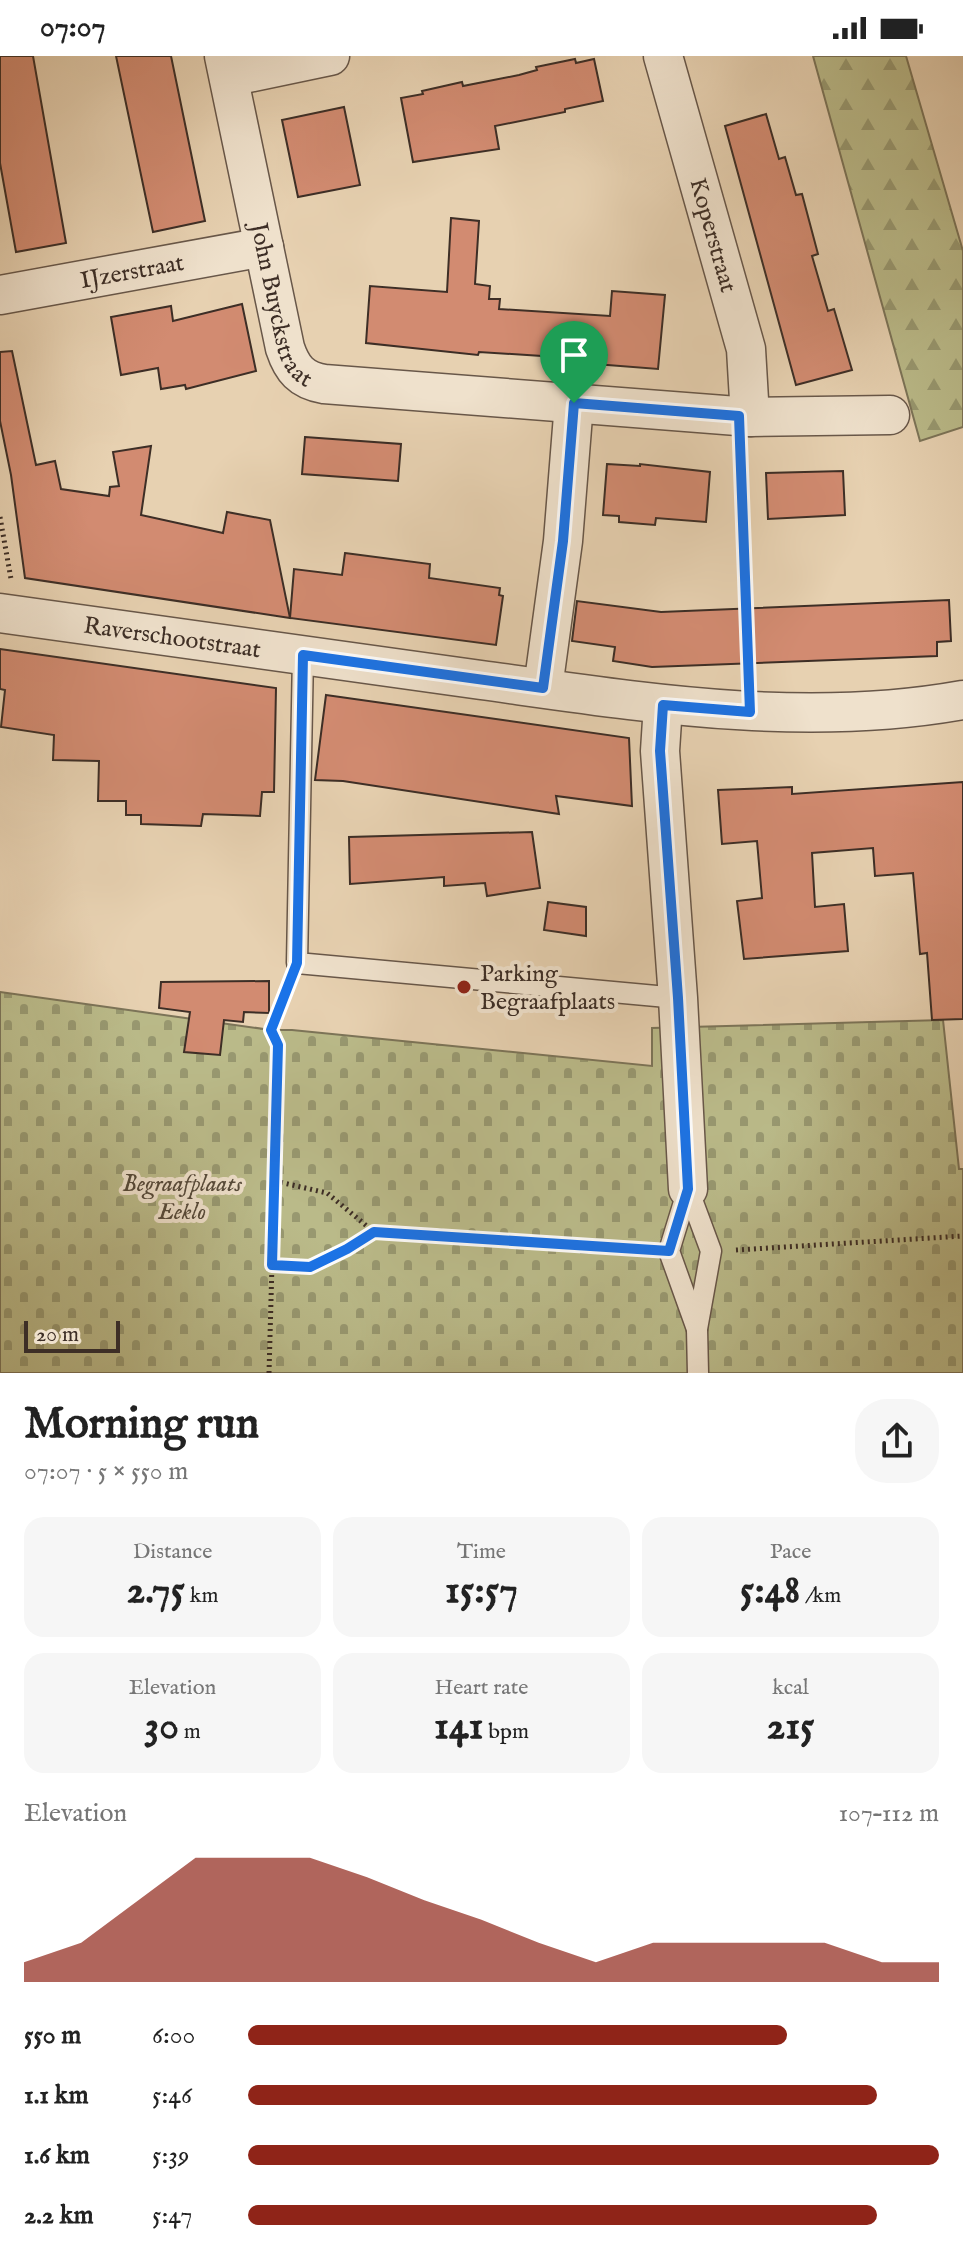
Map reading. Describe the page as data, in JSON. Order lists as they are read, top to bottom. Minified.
{"streets":{"street":["Koperstraat","IJzerstraat","John Buyckstraat","Raverschootstraat"]},"crossings":[["Koperstraat","John Buyckstraat"],["IJzerstraat","John Buyckstraat"]],"parks":["Begraafplaats Eeklo"],"places":["Parking Begraafplaats"],"scale_bar":"20 m","page":{"status":"07:07","scale":"20 m","heading":["Morning run","07:07 · 5 × 550 m"],"stats":[["Distance","2.75 km"],["Time","15:57"],["Pace","5:48 /km"],["Elevation","30 m"],["Heart rate","141 bpm"],["kcal","215"]],"chart":["Elevation","107–112 m"],"list":[{"name":"550 m","note":"6:00"},{"name":"1.1 km","note":"5:46"},{"name":"1.6 km","note":"5:39"},{"name":"2.2 km","note":"5:47"}]}}
